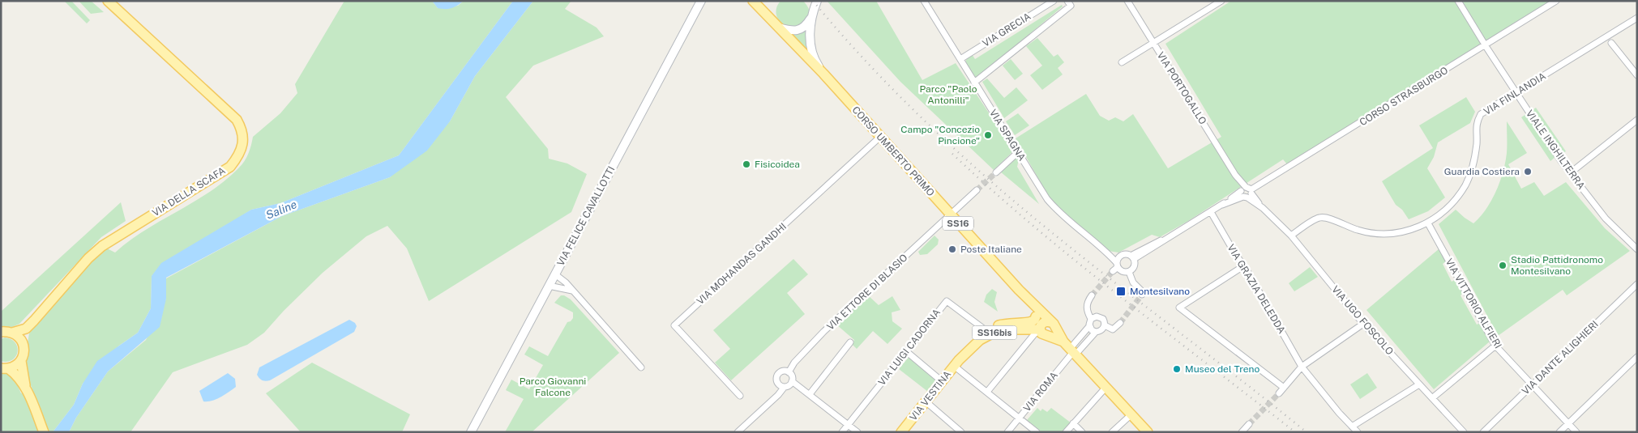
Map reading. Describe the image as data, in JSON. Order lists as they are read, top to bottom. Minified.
{"streets":{"main road":["CORSO UMBERTO PRIMO","VIA DELLA SCAFA","VIA FELICE CAVALLOTTI","SS16","SS16bis","VIA VESTINA"],"street":["VIA GRECIA","VIA PORTOGALLO","VIA FINLANDIA","CORSO STRASBURGO","VIA SPAGNA","VIALE INGHILTERRA","VIA MOHANDAS GANDHI","VIA GRAZIA DELEDDA","VIA ETTORE DI BLASIO","VIA VITTORIO ALFIERI","VIA UGO FOSCOLO","VIA LUIGI CADORNA","VIA DANTE ALIGHIERI","VIA ROMA"]},"crossings":[["VIA GRECIA","VIA SPAGNA"],["VIA PORTOGALLO","CORSO STRASBURGO"],["VIA PORTOGALLO","VIA UGO FOSCOLO"],["VIA FINLANDIA","VIALE INGHILTERRA"],["VIA FINLANDIA","VIA VITTORIO ALFIERI"],["VIA FINLANDIA","VIA UGO FOSCOLO"],["CORSO STRASBURGO","VIA SPAGNA"],["CORSO STRASBURGO","VIALE INGHILTERRA"],["CORSO STRASBURGO","VIA GRAZIA DELEDDA"],["CORSO STRASBURGO","VIA UGO FOSCOLO"],["CORSO UMBERTO PRIMO","VIA MOHANDAS GANDHI"],["CORSO UMBERTO PRIMO","VIA ETTORE DI BLASIO"],["CORSO UMBERTO PRIMO","VIA ROMA"],["CORSO UMBERTO PRIMO","VIA VESTINA"],["VIA VITTORIO ALFIERI","VIA DANTE ALIGHIERI"],["VIA LUIGI CADORNA","VIA VESTINA"]],"water":["Saline"],"parks":["Parco \"Paolo Antonilli\"","Parco Giovanni Falcone"],"places":{"other":["Campo \"Concezio Pincione\"","Fisicoidea","Guardia Costiera","Poste Italiane","Stadio Pattidronomo Montesilvano","Museo del Treno"],"transit":["Montesilvano"]}}
